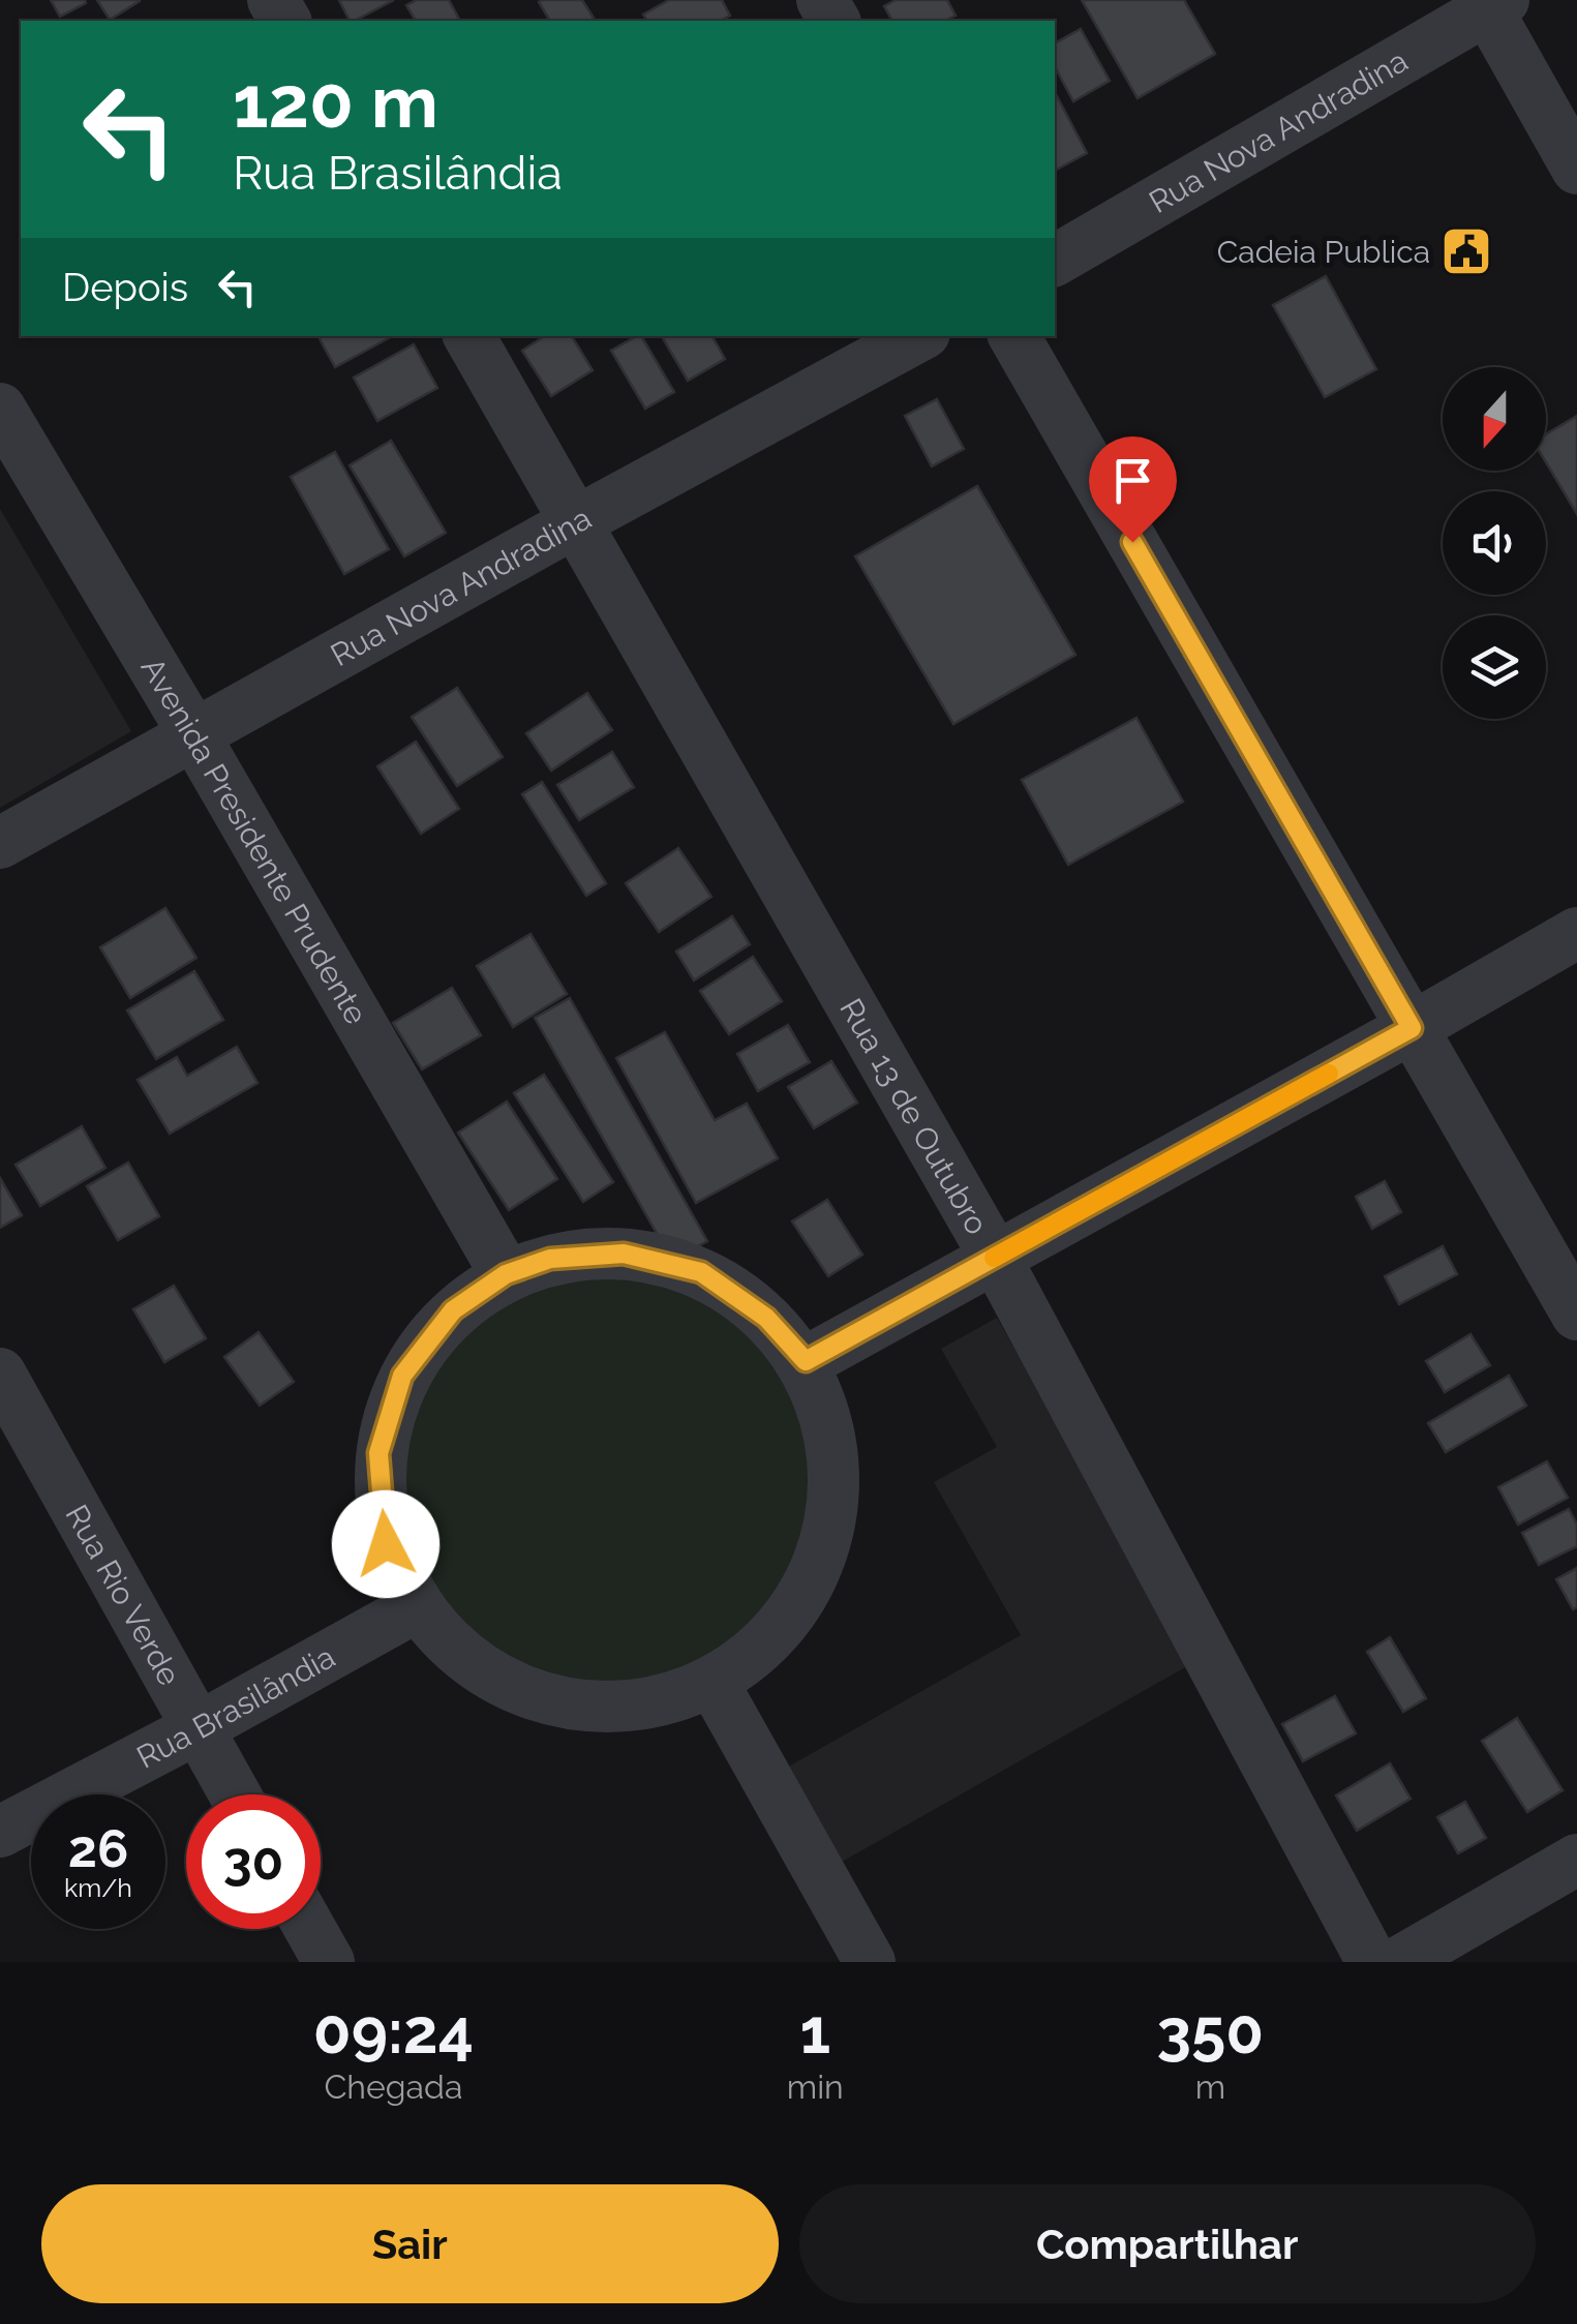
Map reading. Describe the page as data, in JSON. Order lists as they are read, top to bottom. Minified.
{"streets":{"street":["Rua Nova Andradina","Avenida Presidente Prudente","Rua 13 de Outubro","Rua Rio Verde","Rua Brasilândia"]},"crossings":[["Rua Nova Andradina","Avenida Presidente Prudente"],["Rua Nova Andradina","Rua 13 de Outubro"],["Rua Rio Verde","Rua Brasilândia"]],"places":{"public building":["Cadeia Publica"]},"north":"bottom","page":{"turn":["120 m","Rua Brasilândia"],"then":"Depois","speed":"26 km/h","limit":"30","eta":["09:24","Chegada","1","min","350","m"],"buttons":["Sair","Compartilhar"]}}
